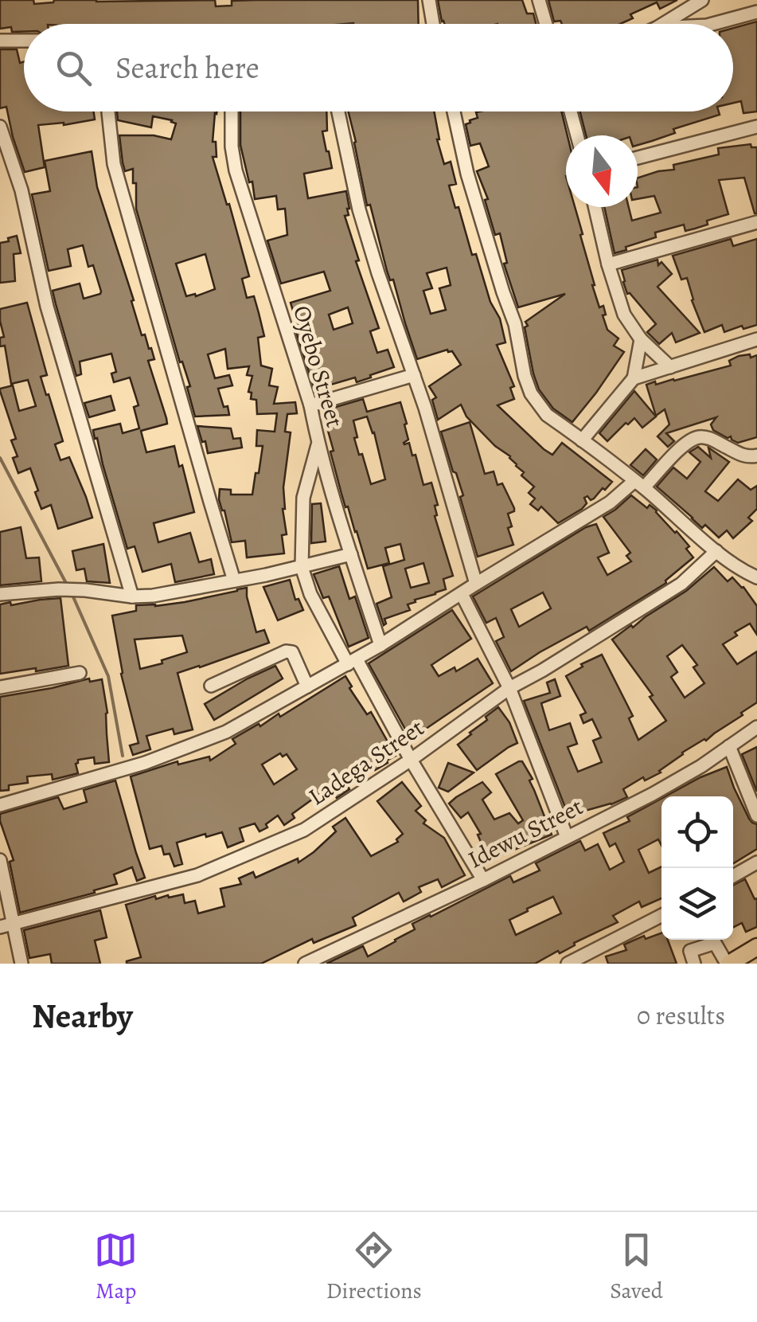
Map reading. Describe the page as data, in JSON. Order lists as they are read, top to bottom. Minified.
{"streets":{"street":["Oyebo Street","Ladega Street","Idewu Street"]},"north":"bottom","page":{"search":"Search here","heading":["Nearby","0 results"],"nav":["Map","Directions","Saved"]}}
